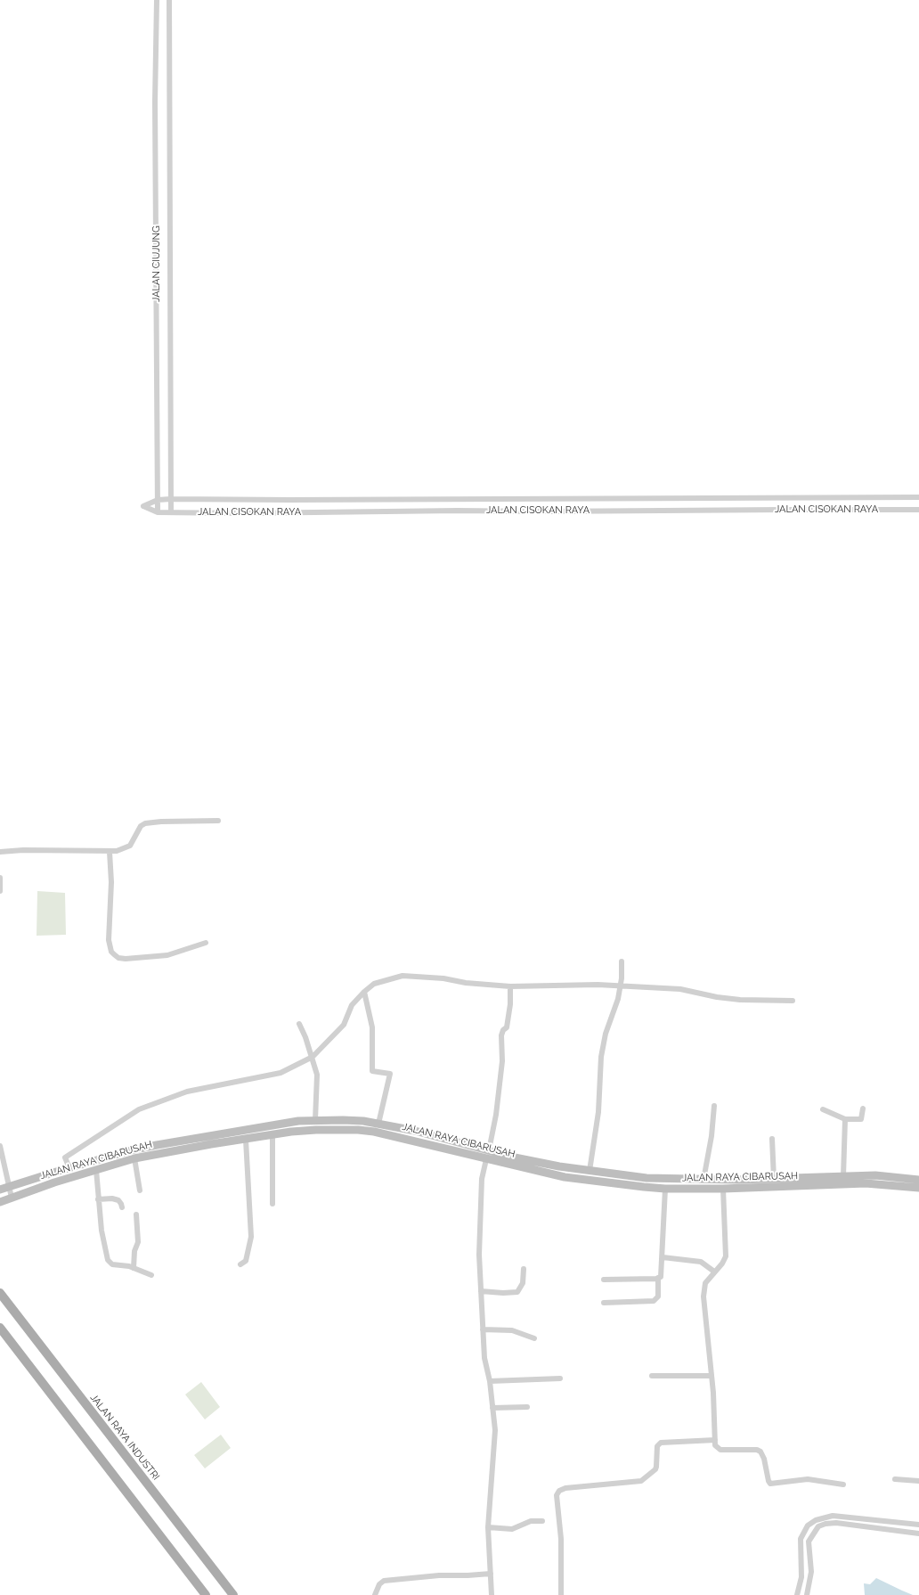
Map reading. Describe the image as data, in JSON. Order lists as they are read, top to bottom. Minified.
{"streets":{"main road":["JALAN RAYA INDUSTRI"],"street":["JALAN CIUJUNG","JALAN CISOKAN RAYA","JALAN RAYA CIBARUSAH"]},"crossings":[["JALAN CIUJUNG","JALAN CISOKAN RAYA"]]}
